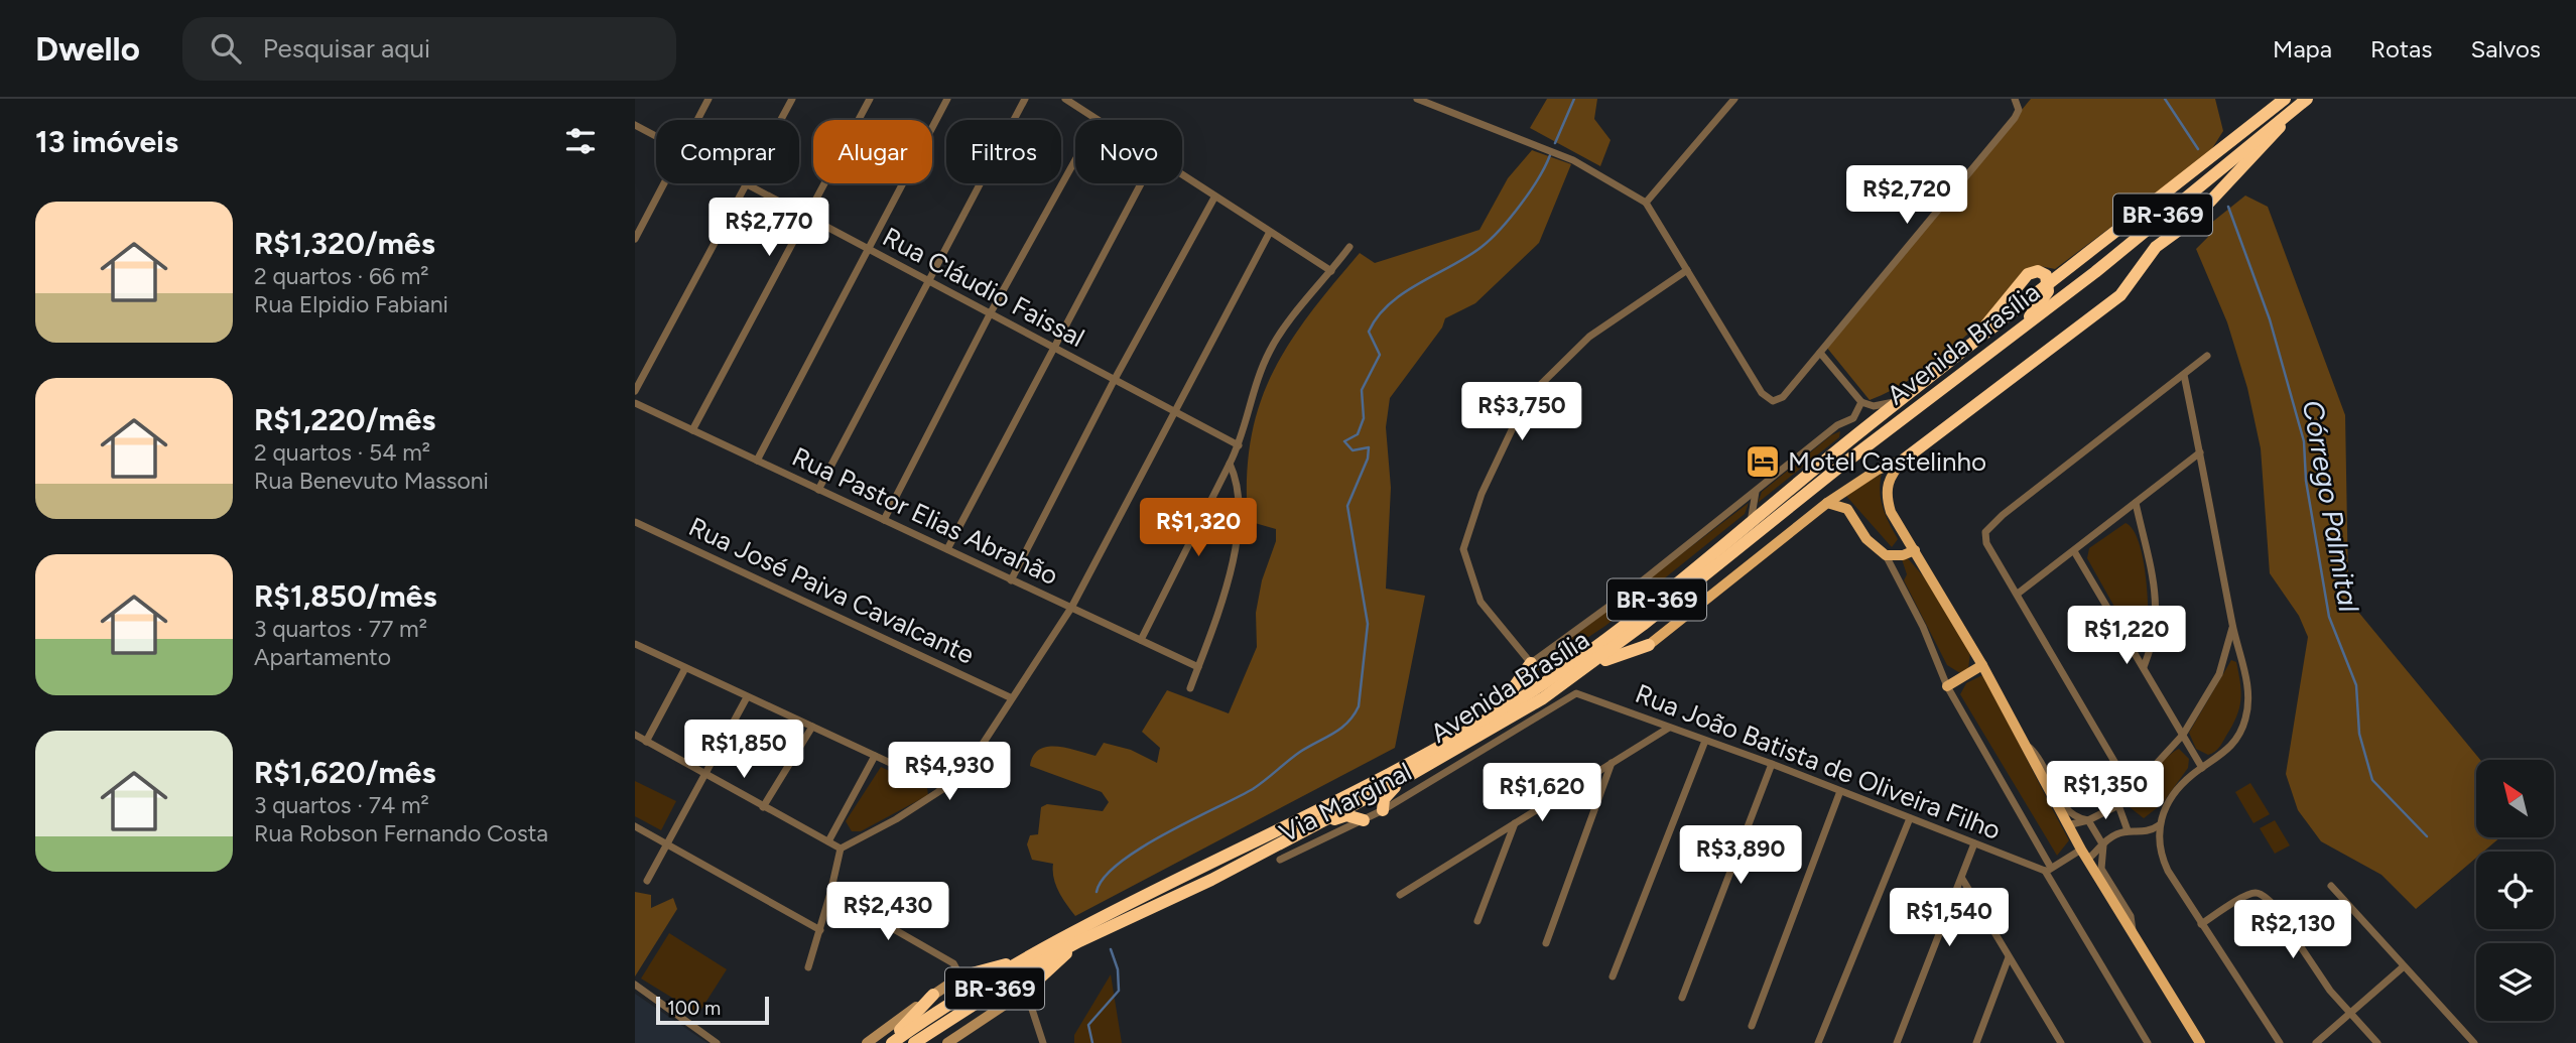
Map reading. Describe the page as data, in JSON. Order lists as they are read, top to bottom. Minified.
{"streets":{"highway":["BR-369","Avenida Brasília"],"street":["Rua Cláudio Faissal","Rua Pastor Elias Abrahão","Rua José Paiva Cavalcante","Rua João Batista de Oliveira Filho","Via Marginal"]},"crossings":[["Rua João Batista de Oliveira Filho","Via Marginal"]],"water":["Córrego Palmital"],"places":{"hotel":["Motel Castelinho"]},"scale_bar":"100 m","north":"top left","page":{"header":"Dwello","search":"Pesquisar aqui","nav":["Mapa","Rotas","Salvos"],"heading":"13 imóveis","chip":["Comprar","Alugar","Filtros","Novo"],"price":["R$2,720","R$2,770","R$3,750","R$1,320","R$1,220","R$1,850","R$4,930","R$1,350","R$1,620","R$3,890","R$2,430","R$1,540","R$2,130"],"list":[{"name":"R$1,320/mês","note":"2 quartos · 66 m² · Rua Elpidio Fabiani"},{"name":"R$1,220/mês","note":"2 quartos · 54 m² · Rua Benevuto Massoni"},{"name":"R$1,850/mês","note":"3 quartos · 77 m² · Apartamento"},{"name":"R$1,620/mês","note":"3 quartos · 74 m² · Rua Robson Fernando Costa"}],"scale":"100 m"}}
